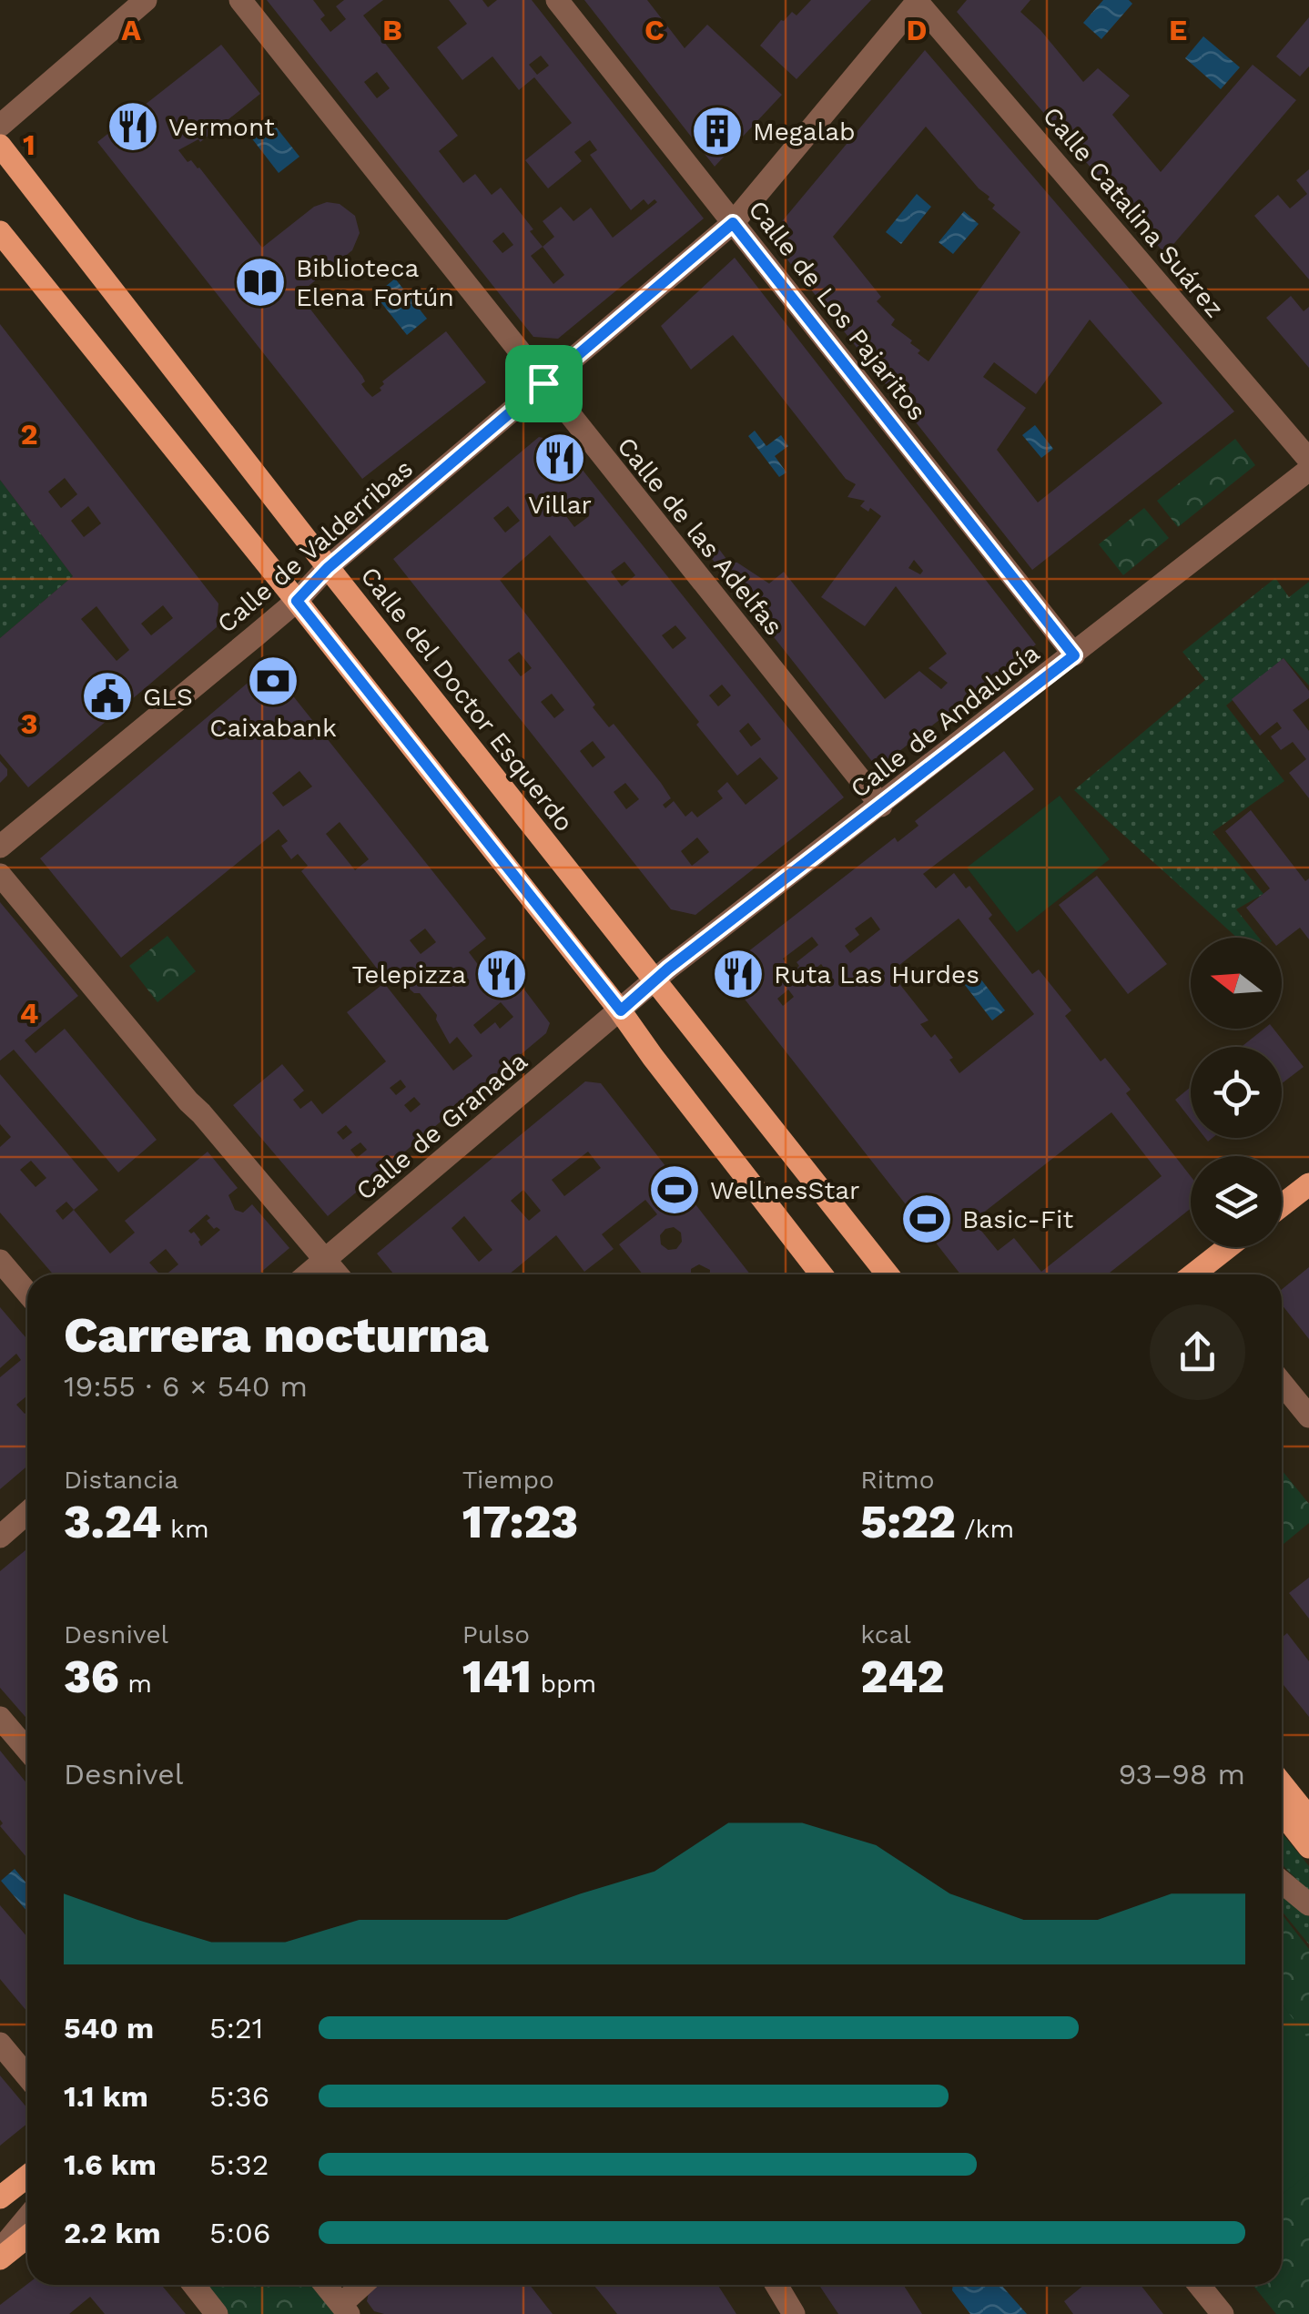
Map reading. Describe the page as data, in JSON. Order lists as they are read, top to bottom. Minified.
{"streets":{"main road":["Calle del Doctor Esquerdo"],"street":["Calle Catalina Suárez","Calle de Los Pajaritos","Calle de las Adelfas","Calle de Valderribas","Calle de Andalucía","Calle de Granada"]},"crossings":[["Calle Catalina Suárez","Calle de Valderribas"],["Calle de Los Pajaritos","Calle de Valderribas"],["Calle de Los Pajaritos","Calle de Andalucía"],["Calle de las Adelfas","Calle de Valderribas"],["Calle de las Adelfas","Calle de Andalucía"],["Calle de Valderribas","Calle del Doctor Esquerdo"],["Calle del Doctor Esquerdo","Calle de Andalucía"],["Calle de Andalucía","Calle de Granada"]],"places":{"restaurant":["Vermont","Villar","Telepizza","Ruta Las Hurdes"],"building":["Megalab"],"library":["Biblioteca Elena Fortún"],"bank":["Caixabank"],"public building":["GLS"],"sports":["WellnesStar","Basic-Fit"]},"north":"left","page":{"heading":["Carrera nocturna","19:55 · 6 × 540 m"],"stats":[["Distancia","3.24 km"],["Tiempo","17:23"],["Ritmo","5:22 /km"],["Desnivel","36 m"],["Pulso","141 bpm"],["kcal","242"]],"chart":["Desnivel","93–98 m"],"list":[{"name":"540 m","note":"5:21"},{"name":"1.1 km","note":"5:36"},{"name":"1.6 km","note":"5:32"},{"name":"2.2 km","note":"5:06"}]},"grid":{"columns":["A","B","C","D","E"],"rows":["1","2","3","4"]}}
